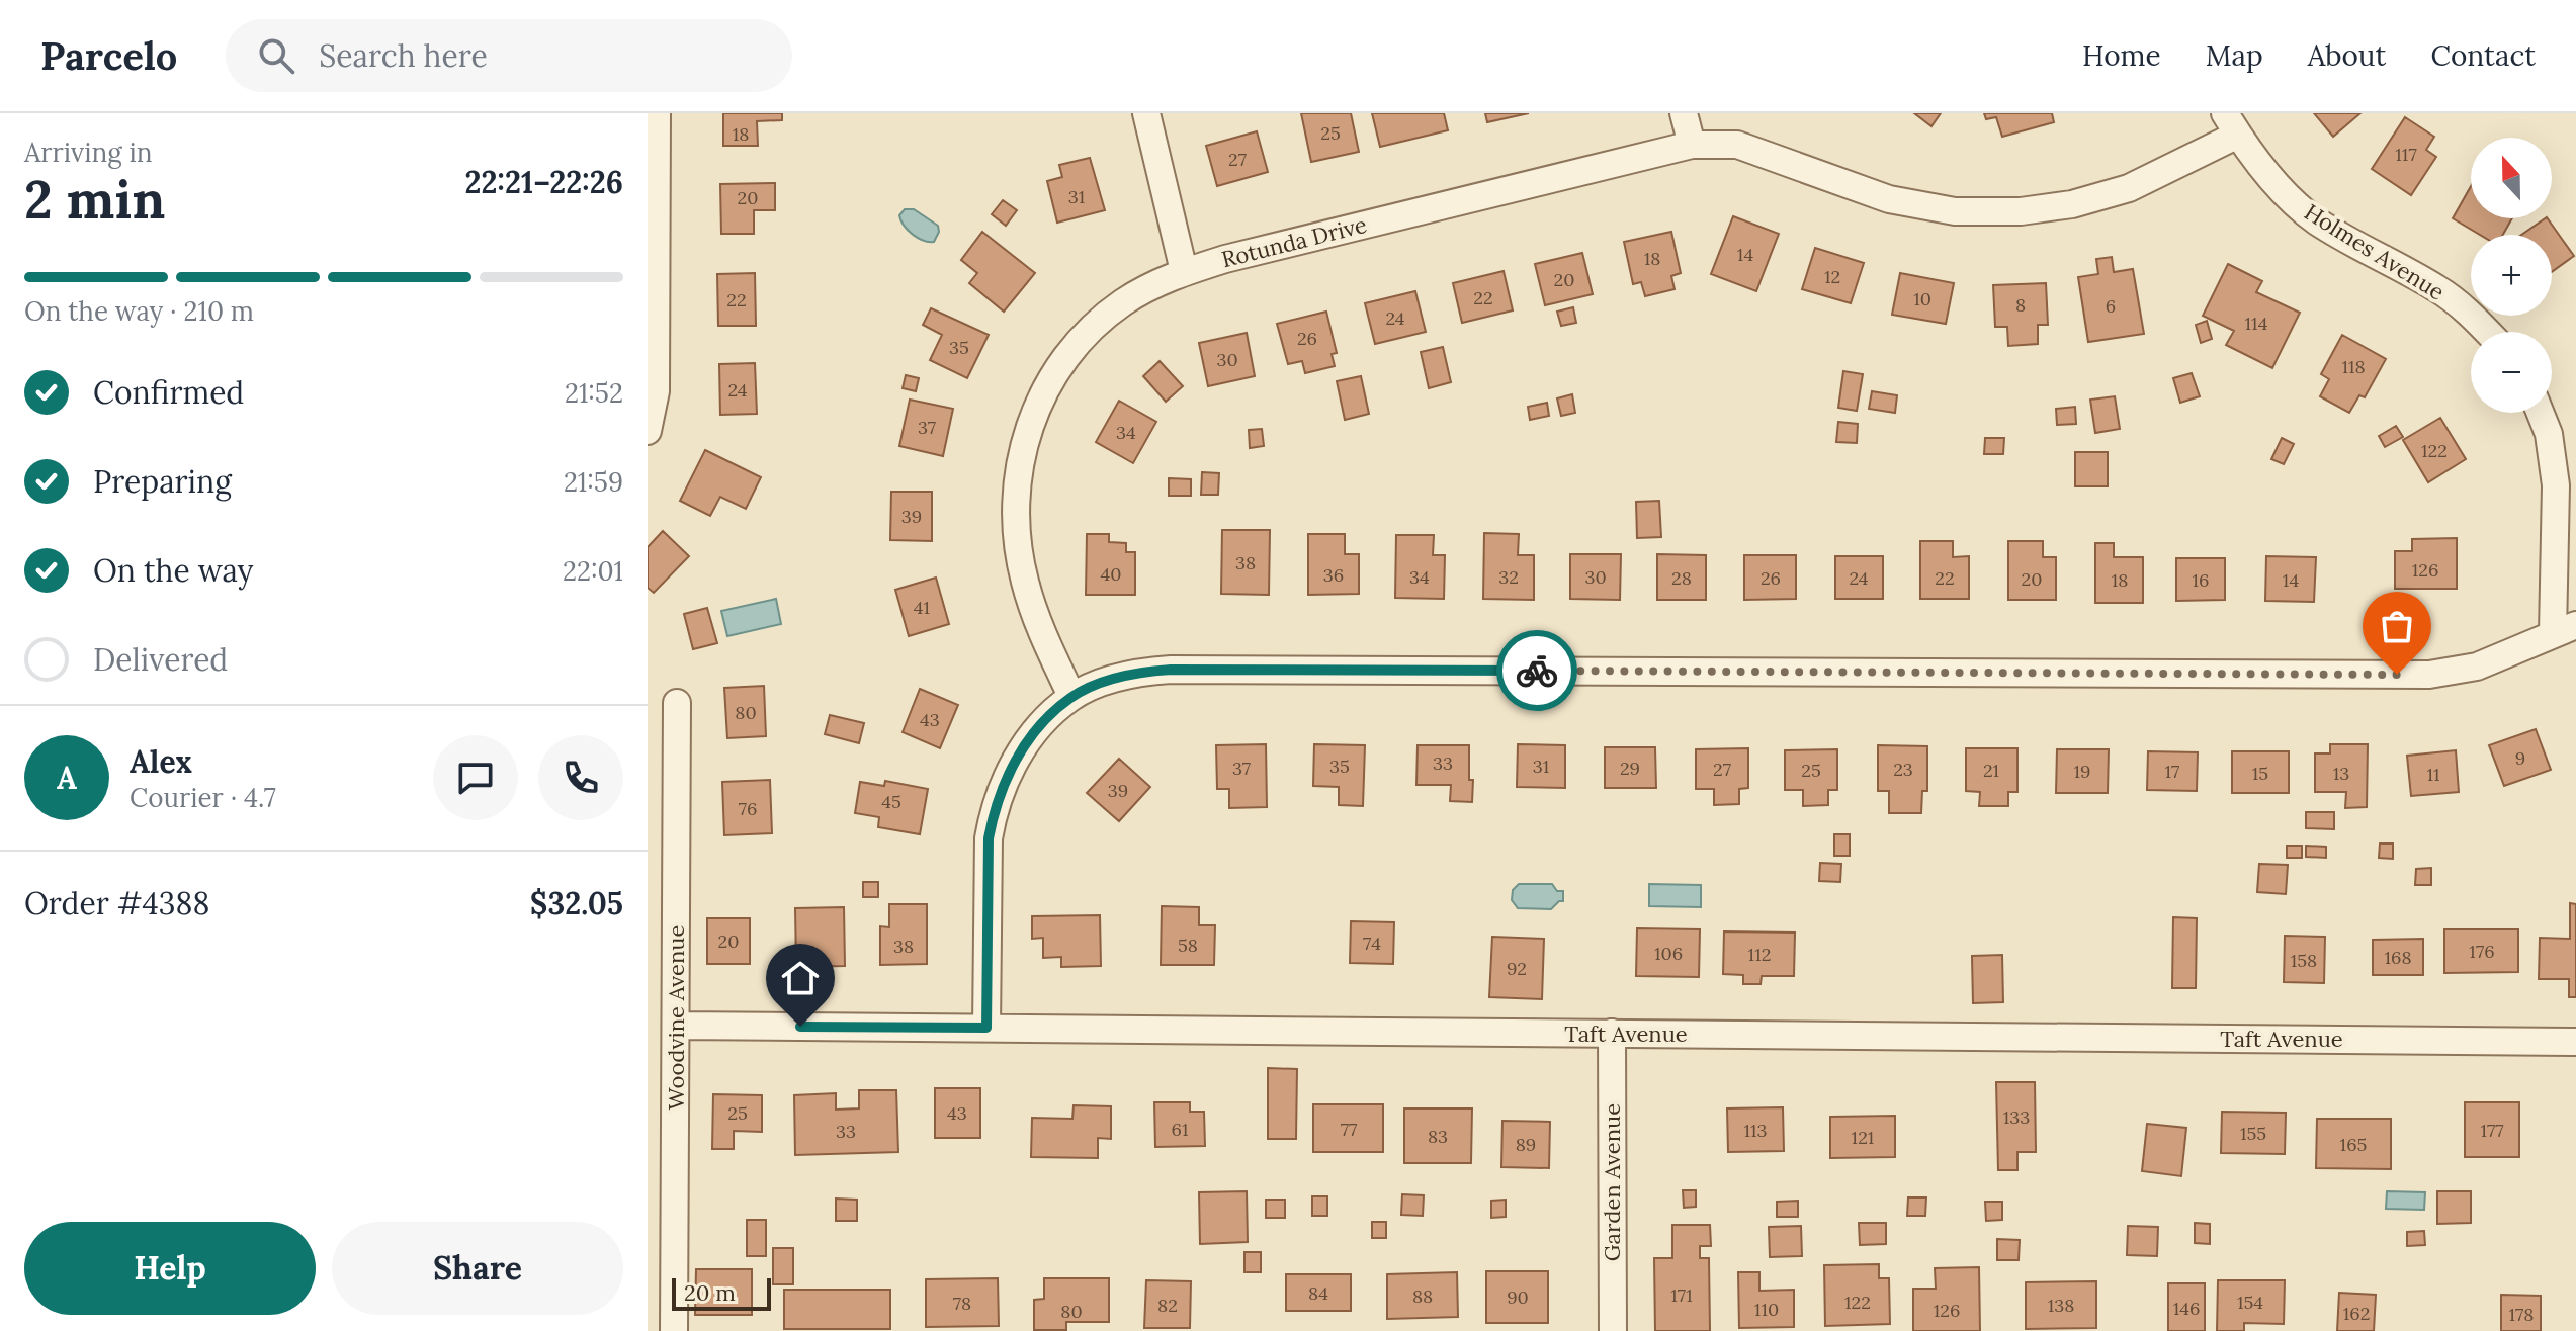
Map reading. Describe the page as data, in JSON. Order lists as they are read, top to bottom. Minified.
{"streets":{"street":["Rotunda Drive","Holmes Avenue","Woodvine Avenue","Taft Avenue","Garden Avenue"]},"crossings":[["Rotunda Drive","Holmes Avenue"],["Woodvine Avenue","Taft Avenue"],["Taft Avenue","Garden Avenue"]],"house_numbers":["25","18","117","27","31","20","14","18","12","20","22","10","22","8","6","24","114","26","35","30","118","24","37","34","122","39","38","126","40","36","34","32","30","28","26","24","22","20","18","16","14","41","80","43","9","33","35","31","37","29","27","23","25","21","19","17","15","13","11","39","45","76","20","74","58","38","176","106","112","168","158","92","25","43","133","61","77","113","177","33","155","83","121","89","165","84","171","88","90","122","154","78","82","138","146","110","126","80","162","178"],"scale_bar":"20 m","north":"top","page":{"header":"Parcelo","search":"Search here","nav":["Home","Map","About","Contact"],"heading":["2 min","Arriving in","22:21–22:26"],"panel":["Alex","Courier · 4.7","Order #4388","$32.05"],"map_buttons":["+","−"],"bar":"On the way · 210 m","list":[["Confirmed","21:52"],["Preparing","21:59"],["On the way","22:01"],"Delivered"],"round":"A","buttons":["Help","Share"],"scale":"20 m"}}
